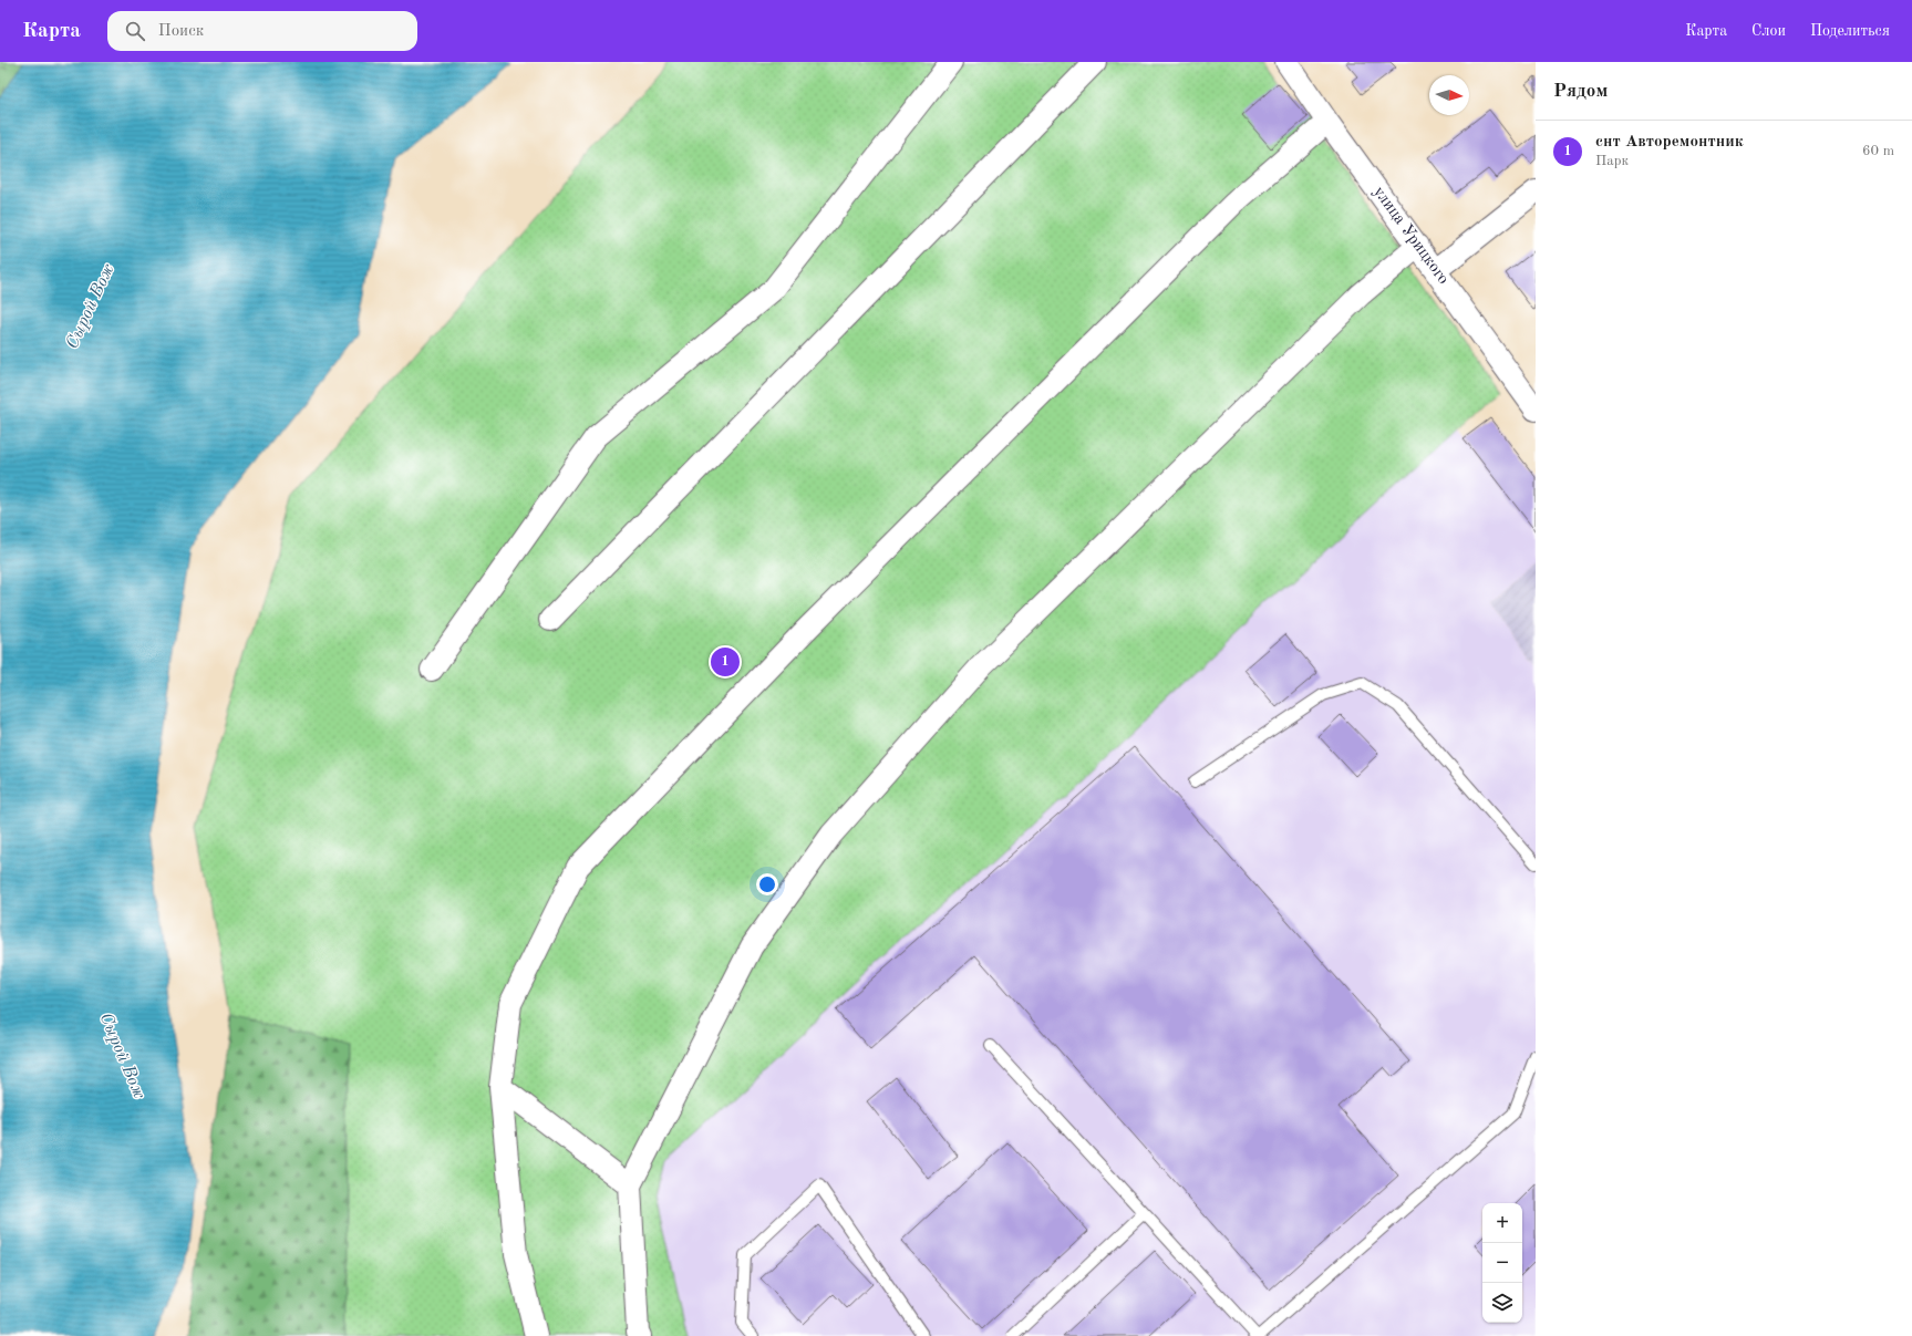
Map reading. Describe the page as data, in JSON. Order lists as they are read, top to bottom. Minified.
{"streets":{"street":["улица Урицкого"]},"water":["Сырой Вож"],"north":"right","page":{"header":"Карта","search":"Поиск","nav":["Карта","Слои","Поделиться"],"heading":"Рядом","list":[{"mark":"1","name":"снт Авторемонтник","note":"Парк","value":"60 m"}],"pins":"1","map_buttons":["+","−"]}}
